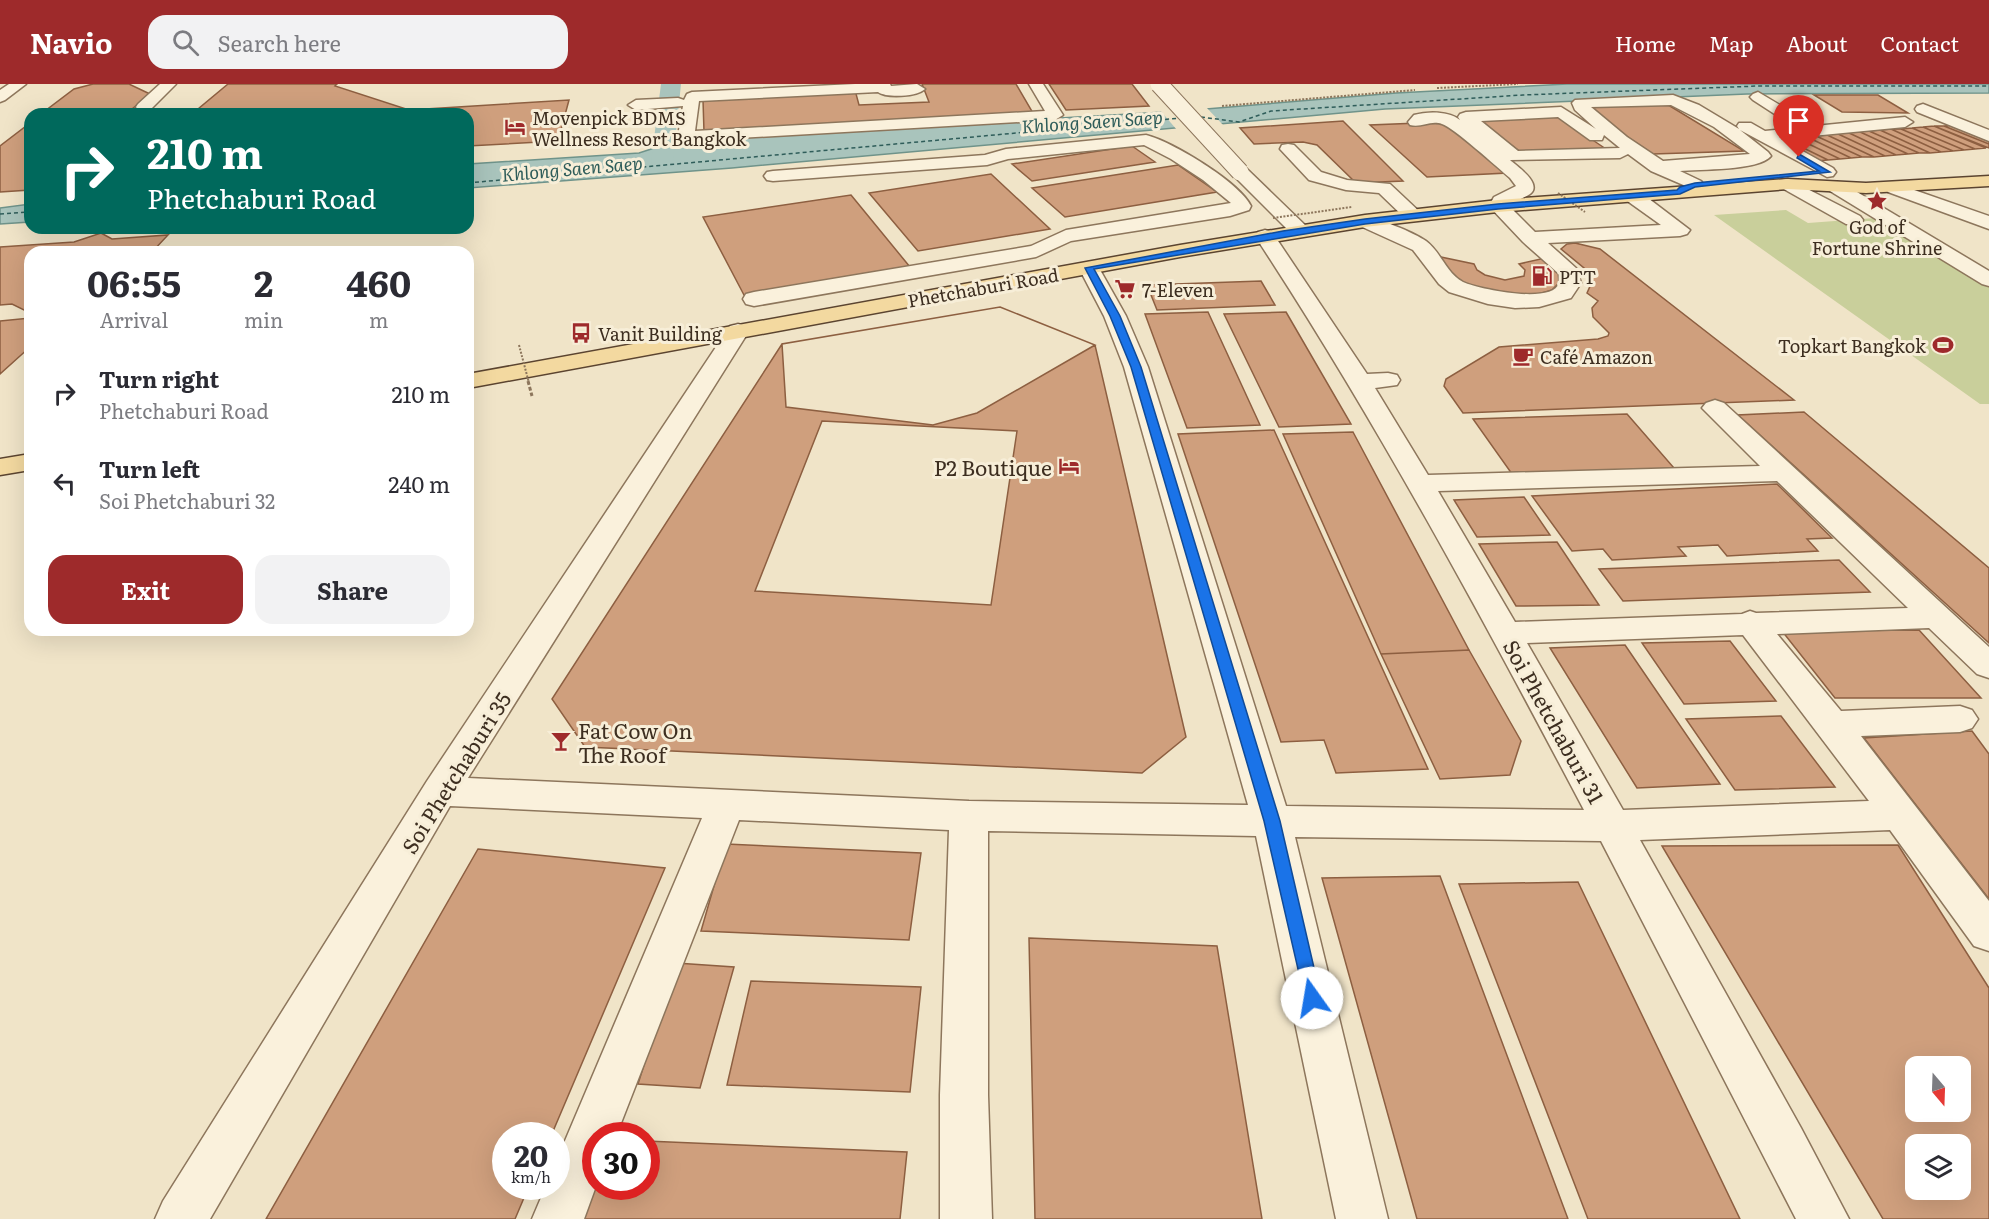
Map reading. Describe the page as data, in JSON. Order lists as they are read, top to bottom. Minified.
{"streets":{"main road":["Phetchaburi Road"],"street":["Soi Phetchaburi 31","Soi Phetchaburi 35"]},"crossings":[["Phetchaburi Road","Soi Phetchaburi 31"],["Phetchaburi Road","Soi Phetchaburi 35"]],"water":["Khlong Saen Saep"],"places":{"hotel":["Movenpick BDMS Wellness Resort Bangkok","P2 Boutique"],"place":["God of Fortune Shrine"],"fuel station":["PTT"],"supermarket":["7-Eleven"],"bus stop":["Vanit Building"],"sports":["Topkart Bangkok"],"cafe":["Café Amazon"],"bar":["Fat Cow On The Roof"]},"north":"bottom","page":{"header":"Navio","search":"Search here","nav":["Home","Map","About","Contact"],"turn":["210 m","Phetchaburi Road"],"eta":["06:55","Arrival","2","min","460","m"],"list":[{"name":"Turn right","note":"Phetchaburi Road","value":"210 m"},{"name":"Turn left","note":"Soi Phetchaburi 32","value":"240 m"}],"buttons":["Exit","Share"],"speed":"20 km/h","limit":"30"}}
